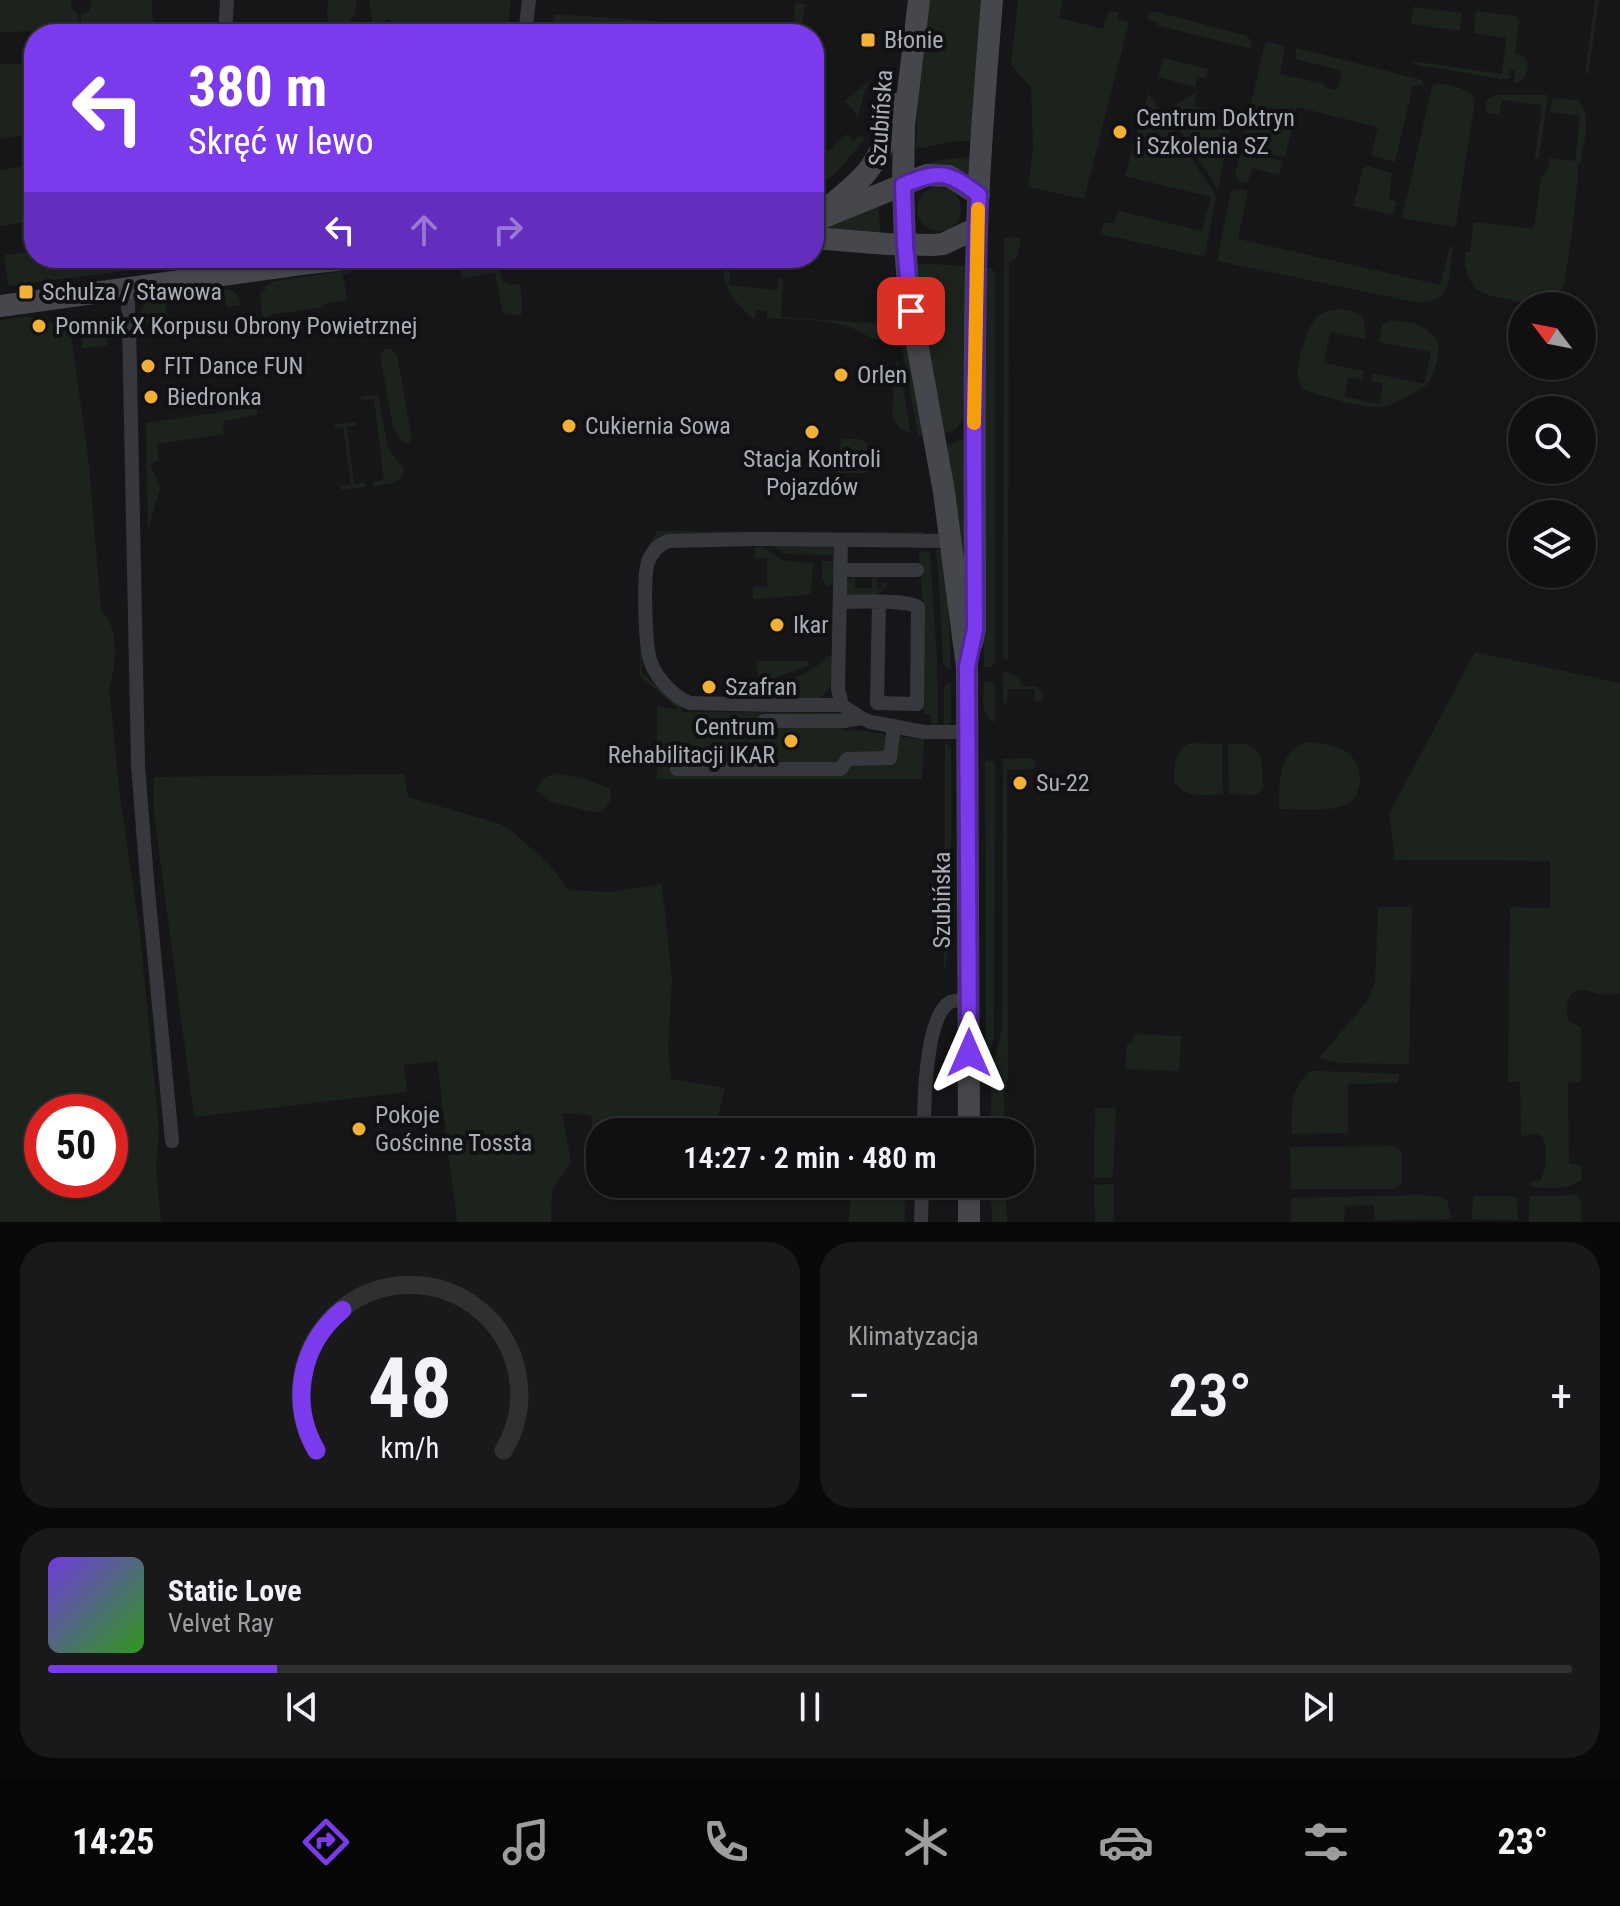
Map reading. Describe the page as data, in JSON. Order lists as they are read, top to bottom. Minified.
{"streets":{"main road":["Szubińska"]},"places":{"transit":["Błonie","Schulza / Stawowa"],"other":["Centrum Doktryn i Szkolenia SZ","Pomnik X Korpusu Obrony Powietrznej","FIT Dance FUN","Orlen","Biedronka","Cukiernia Sowa","Stacja Kontroli Pojazdów","Ikar","Szafran","Centrum Rehabilitacji IKAR","Su-22","Pokoje Gościnne Tossta"]},"north":"top left","page":{"turn":["380 m","Skręć w lewo"],"limit":"50","trip":"14:27 · 2 min · 480 m","tile":"Klimatyzacja","heat":["−","23°","+"],"song":["Static Love","Velvet Ray"],"tabs":["14:25","23°"],"gauge":["48","km/h"]}}
